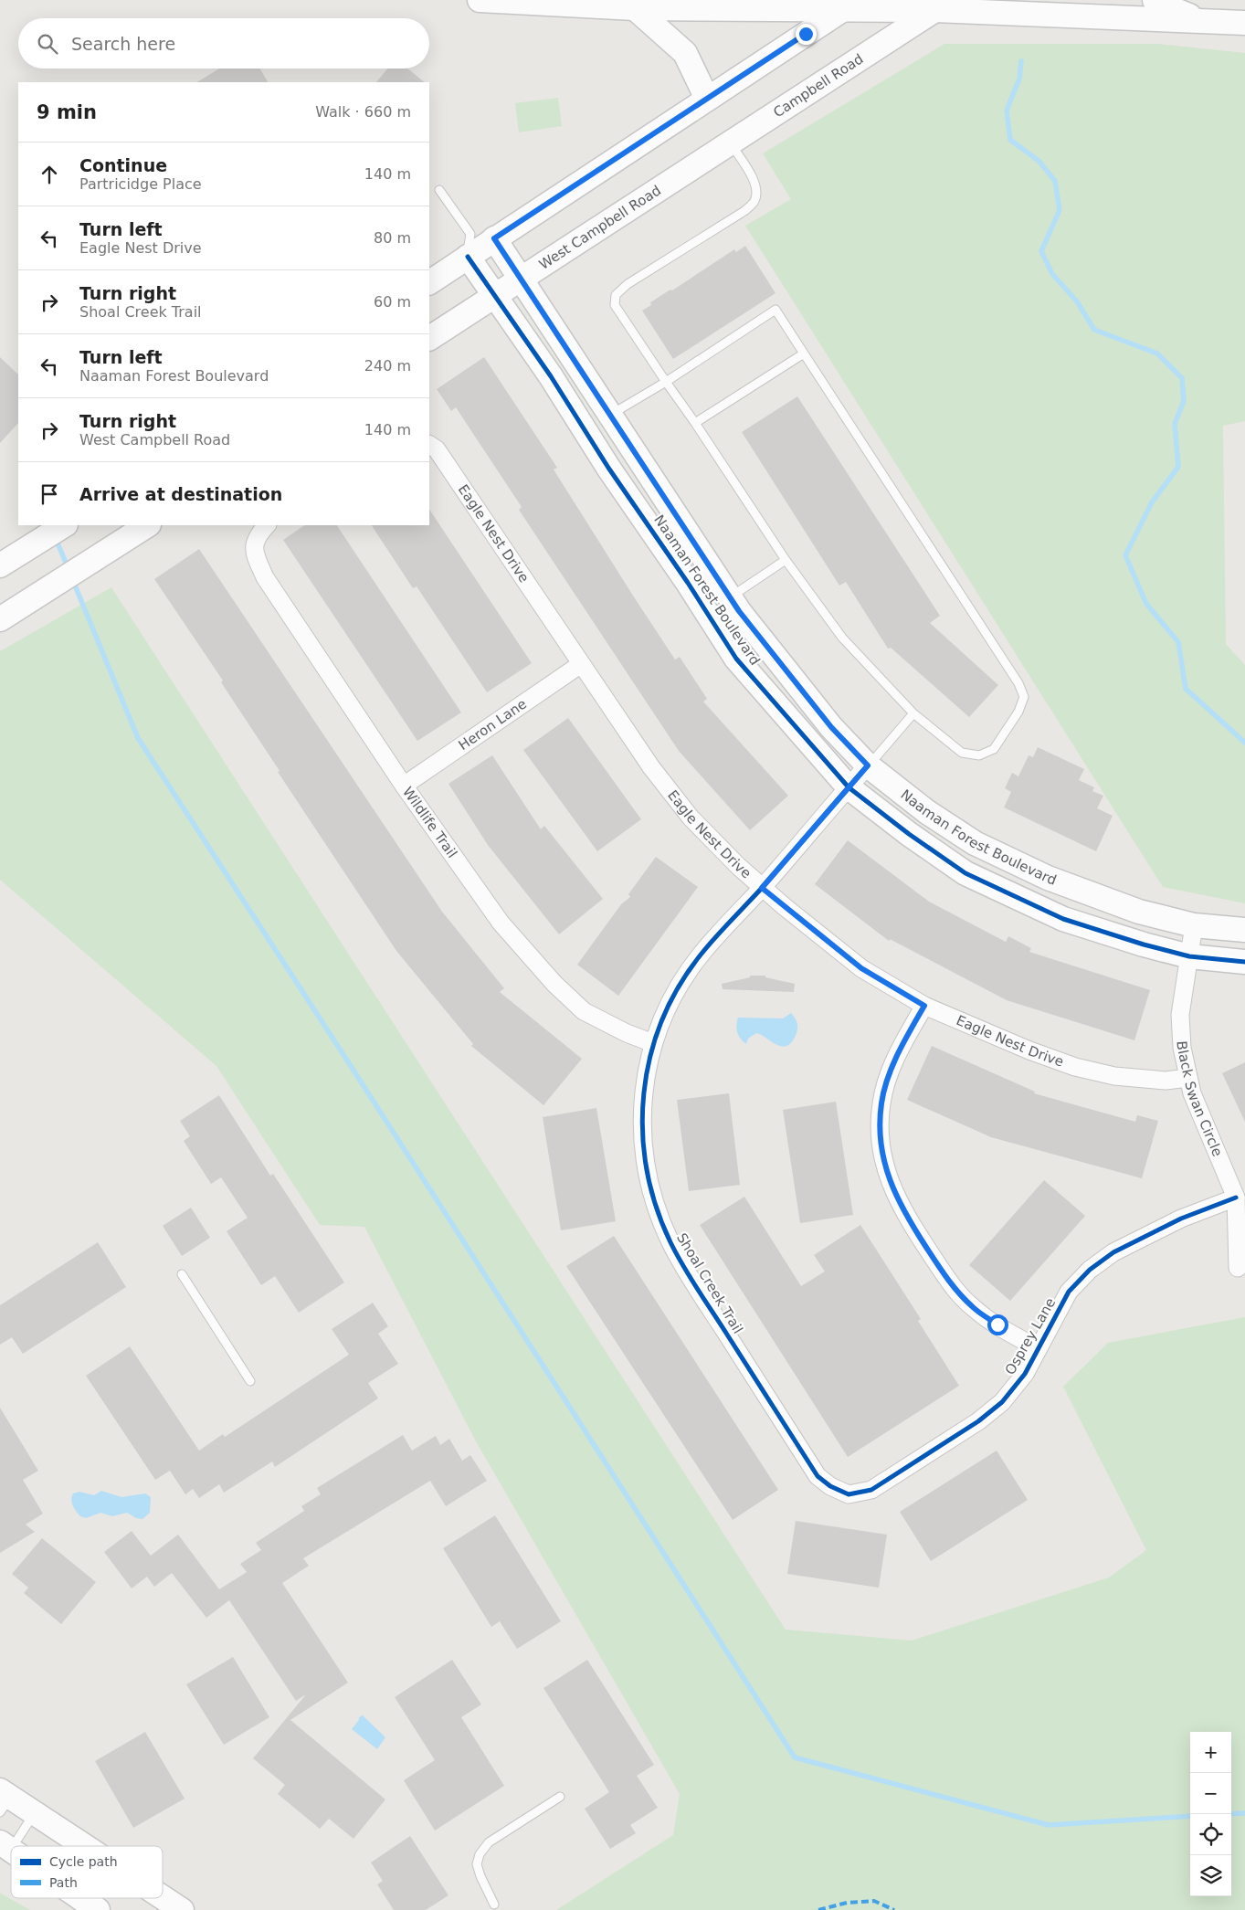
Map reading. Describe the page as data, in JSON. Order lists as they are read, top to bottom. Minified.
{"streets":{"main road":["Campbell Road","West Campbell Road","Naaman Forest Boulevard"],"street":["Eagle Nest Drive","Heron Lane","Wildlife Trail","Black Swan Circle","Shoal Creek Trail","Osprey Lane"]},"crossings":[["Campbell Road","West Campbell Road"],["West Campbell Road","Naaman Forest Boulevard"],["Eagle Nest Drive","Heron Lane"],["Eagle Nest Drive","Black Swan Circle"],["Eagle Nest Drive","Shoal Creek Trail"],["Naaman Forest Boulevard","Black Swan Circle"],["Naaman Forest Boulevard","Shoal Creek Trail"],["Heron Lane","Wildlife Trail"],["Wildlife Trail","Shoal Creek Trail"],["Black Swan Circle","Osprey Lane"],["Shoal Creek Trail","Osprey Lane"]],"legend":["Cycle path","Path"],"page":{"search":"Search here","heading":["9 min","Walk · 660 m"],"list":[["Continue","Partricidge Place","140 m"],["Turn left","Eagle Nest Drive","80 m"],["Turn right","Shoal Creek Trail","60 m"],["Turn left","Naaman Forest Boulevard","240 m"],["Turn right","West Campbell Road","140 m"],"Arrive at destination"],"map_buttons":["+","−"]}}
